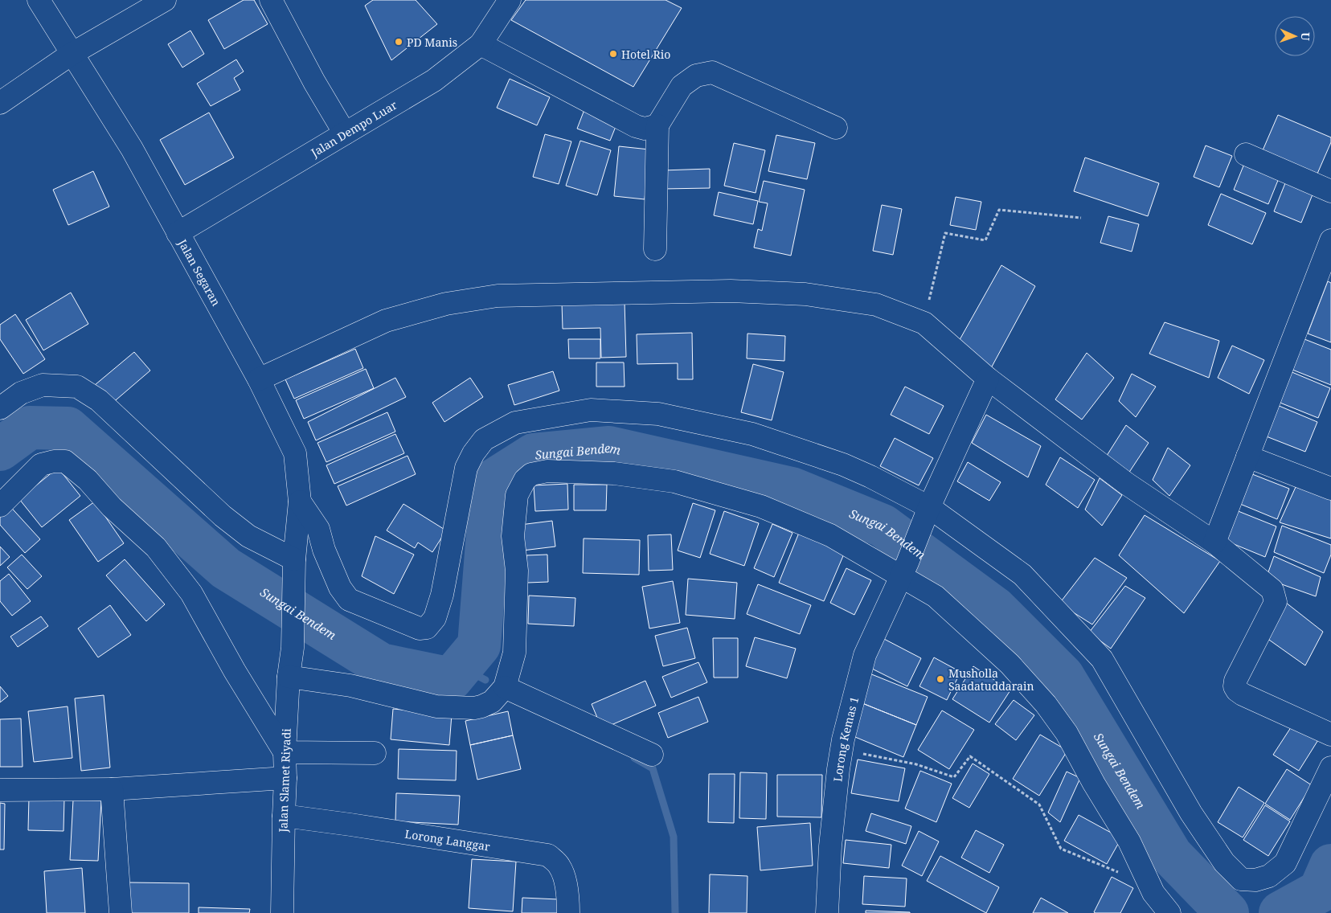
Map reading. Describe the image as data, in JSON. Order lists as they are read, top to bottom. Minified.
{"streets":{"street":["Jalan Dempo Luar","Jalan Segaran","Lorong Kemas 1","Jalan Slamet Riyadi","Lorong Langgar"]},"crossings":[["Jalan Dempo Luar","Jalan Segaran"],["Jalan Segaran","Jalan Slamet Riyadi"],["Jalan Slamet Riyadi","Lorong Langgar"]],"water":["Sungai Bendem"],"places":["PD Manis","Hotel Rio","Musholla Saadatuddarain"],"north":"right"}
